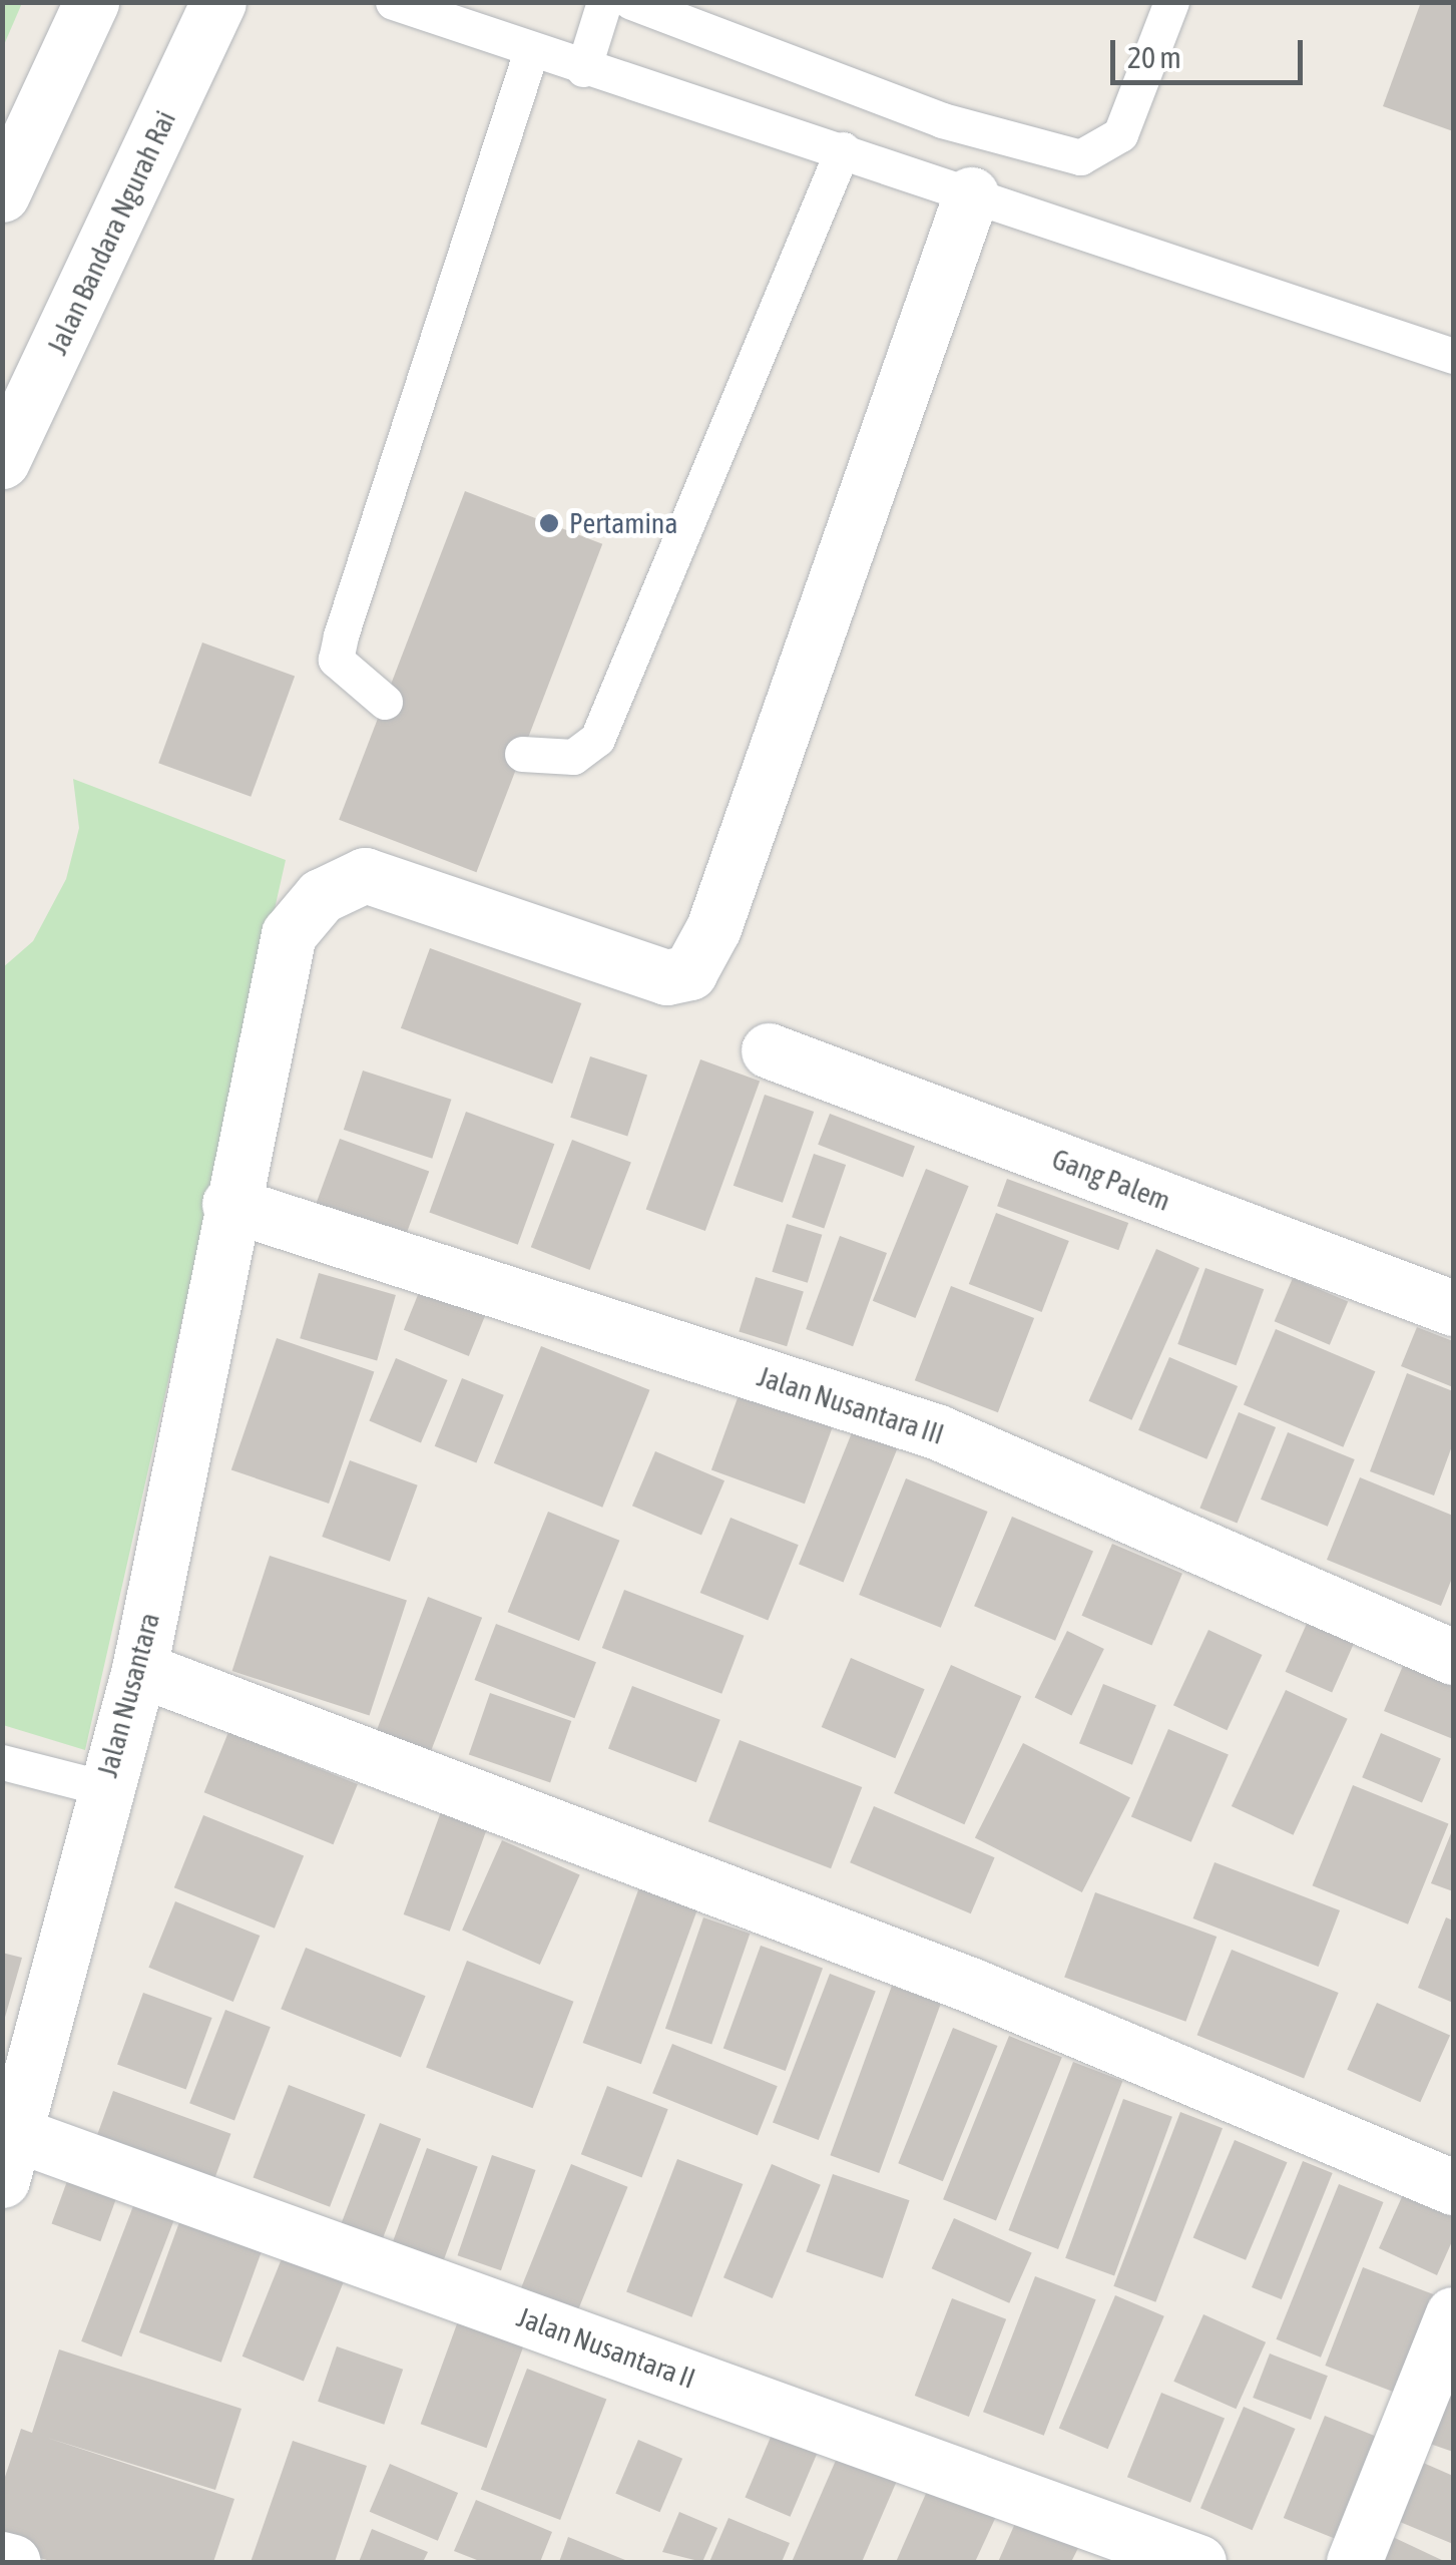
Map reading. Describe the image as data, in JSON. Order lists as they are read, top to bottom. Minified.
{"streets":{"street":["Jalan Bandara Ngurah Rai","Gang Palem","Jalan Nusantara III","Jalan Nusantara","Jalan Nusantara II"]},"crossings":[["Jalan Nusantara III","Jalan Nusantara"],["Jalan Nusantara","Jalan Nusantara II"]],"places":["Pertamina"],"scale_bar":"20 m"}
